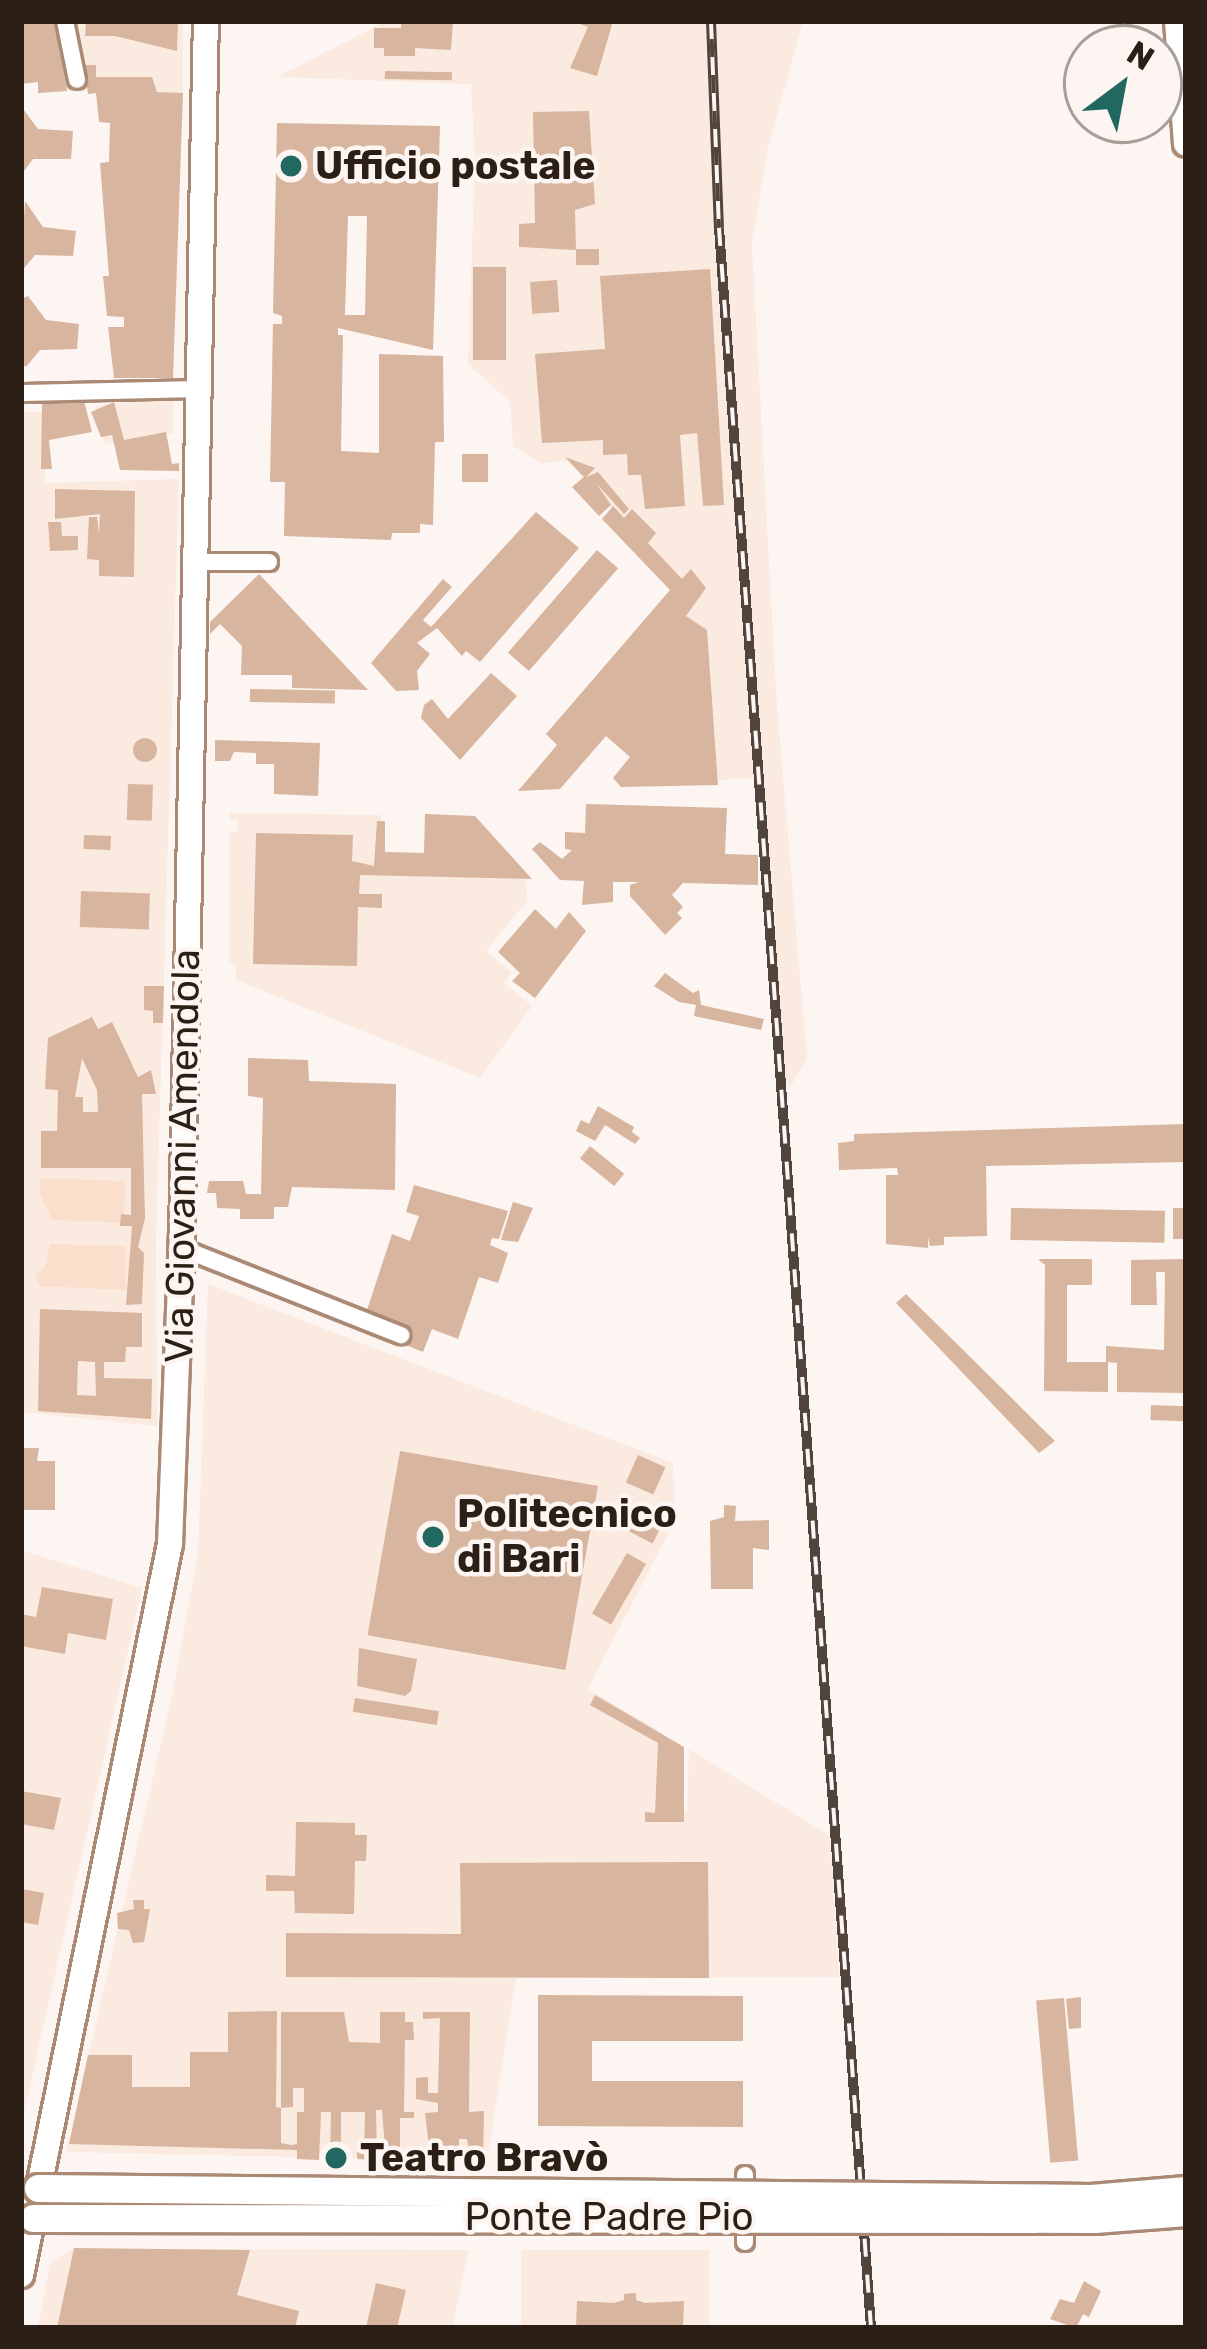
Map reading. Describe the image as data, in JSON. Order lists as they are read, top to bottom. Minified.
{"streets":{"main road":["Via Giovanni Amendola","Ponte Padre Pio"]},"crossings":[["Via Giovanni Amendola","Ponte Padre Pio"]],"places":["Ufficio postale","Politecnico di Bari","Teatro Bravò"],"north":"top right"}
